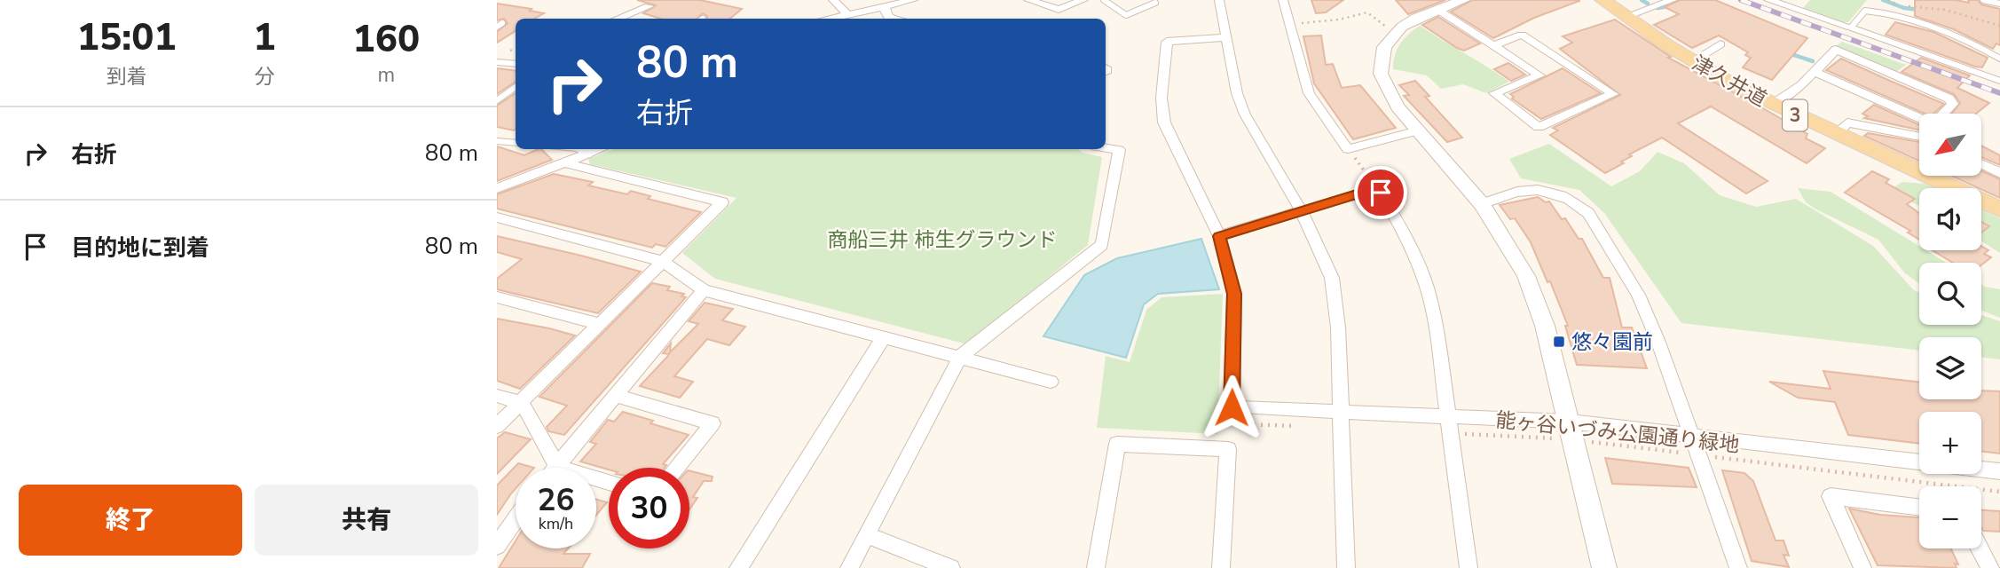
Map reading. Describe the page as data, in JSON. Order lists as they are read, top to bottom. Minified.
{"streets":{"main road":["津久井道","3"],"path":["能ヶ谷いづみ公園通り緑地"]},"parks":["商船三井 柿生グラウンド"],"places":{"transit":["悠々園前"]},"north":"bottom left","page":{"eta":["15:01","到着","1","分","160","m"],"turn":["80 m","右折"],"list":[{"name":"右折","value":"80 m"},{"name":"目的地に到着","value":"80 m"}],"map_buttons":["+","−"],"speed":"26 km/h","limit":"30","buttons":["終了","共有"]}}
